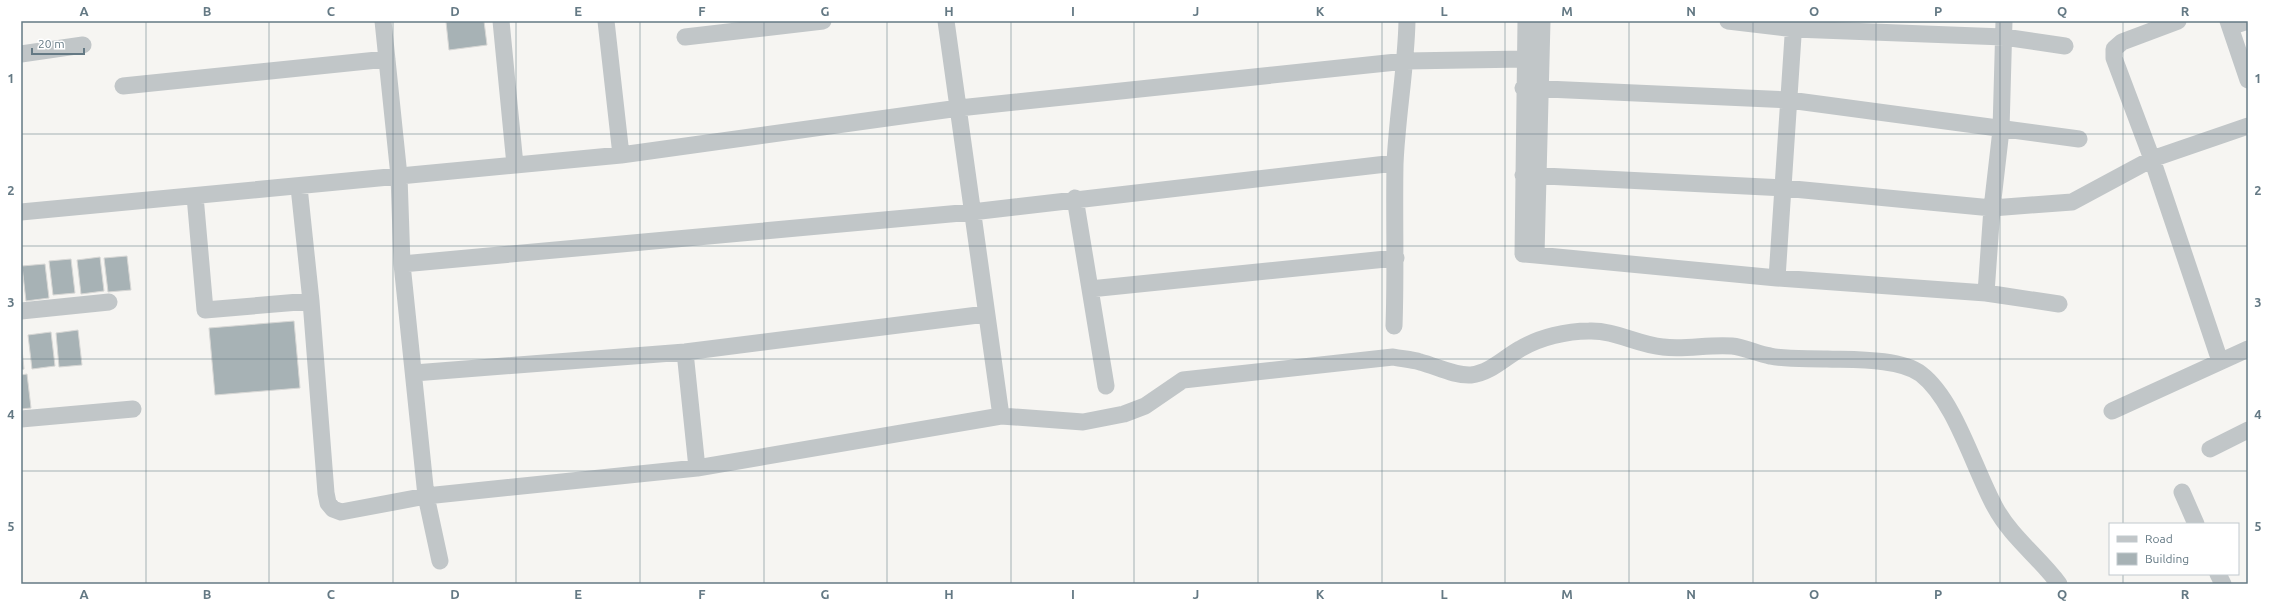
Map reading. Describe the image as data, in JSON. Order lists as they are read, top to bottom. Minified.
{"legend":["Road","Building"],"scale_bar":"20 m","grid":{"columns":["A","B","C","D","E","F","G","H","I","J","K","L","M","N","O","P","Q","R"],"rows":["1","2","3","4","5"]}}
